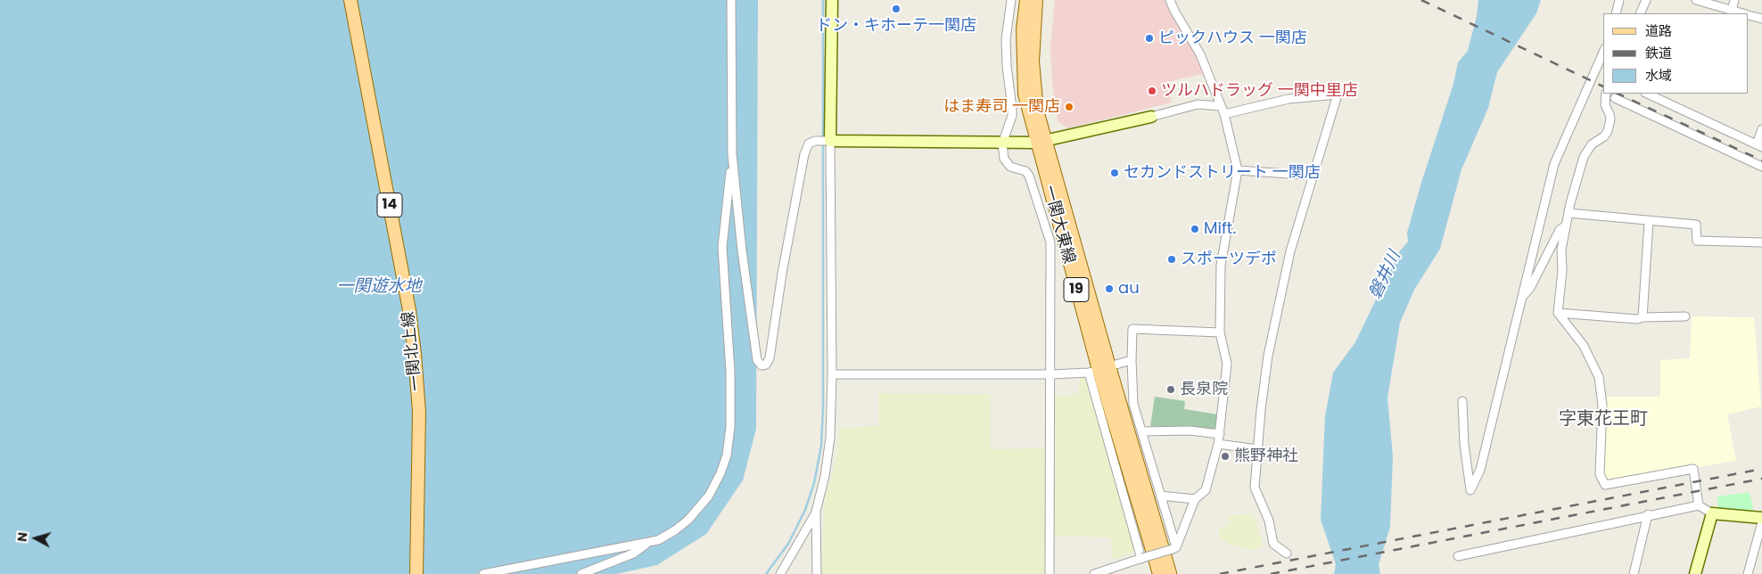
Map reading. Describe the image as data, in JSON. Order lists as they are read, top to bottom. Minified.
{"streets":{"main road":["14","一関大東線","19","一関北上線"]},"districts":["字東花王町"],"water":["磐井川","一関遊水地"],"places":["ドン・キホーテ一関店","ピックハウス 一関店","ツルハドラッグ 一関中里店","はま寿司 一関店","セカンドストリート 一関店","Mift.","スポーツデポ","au","長泉院","熊野神社"],"legend":["道路","鉄道","水域"],"north":"left"}
